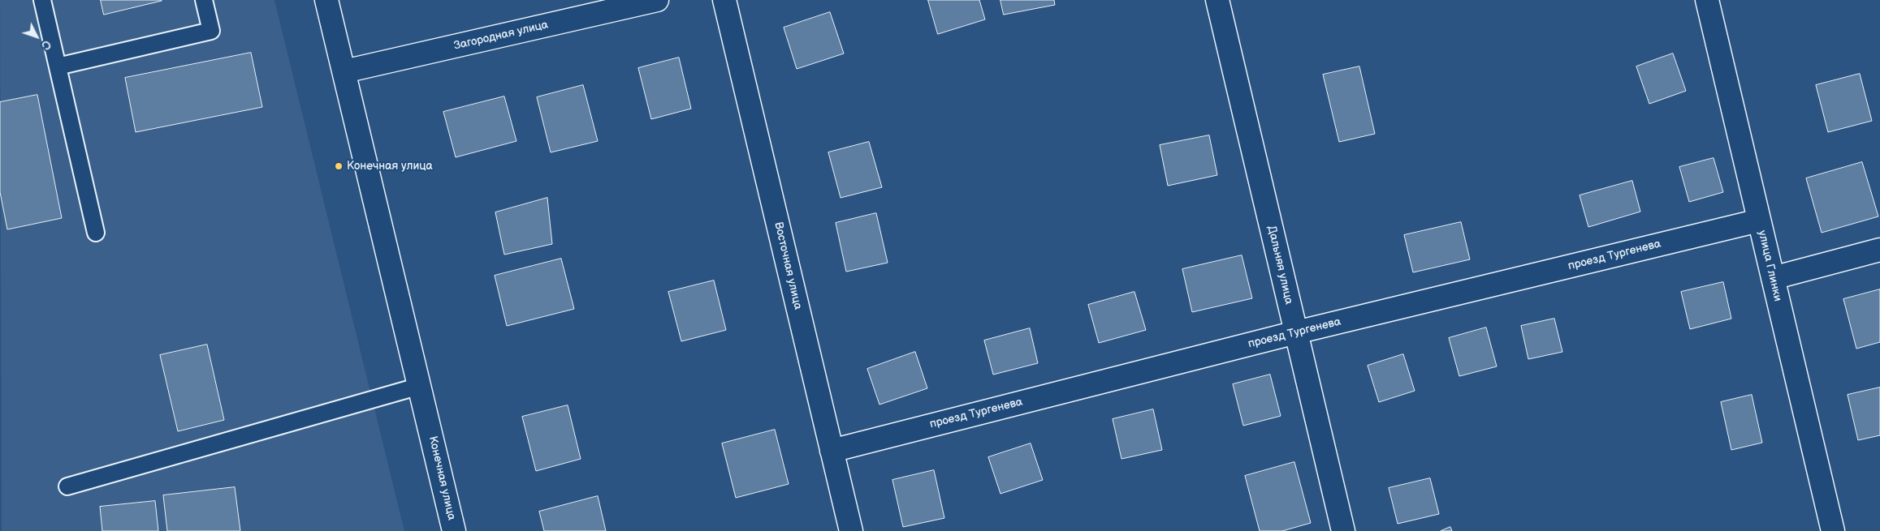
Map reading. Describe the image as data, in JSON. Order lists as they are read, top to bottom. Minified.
{"streets":{"street":["Загородная улица","проезд Тургенева","Дальняя улица","Восточная улица","улица Глинки","Конечная улица"]},"crossings":[["Загородная улица","Конечная улица"],["проезд Тургенева","Дальняя улица"],["проезд Тургенева","Восточная улица"],["проезд Тургенева","улица Глинки"]],"places":["Конечная улица"],"north":"bottom right"}
